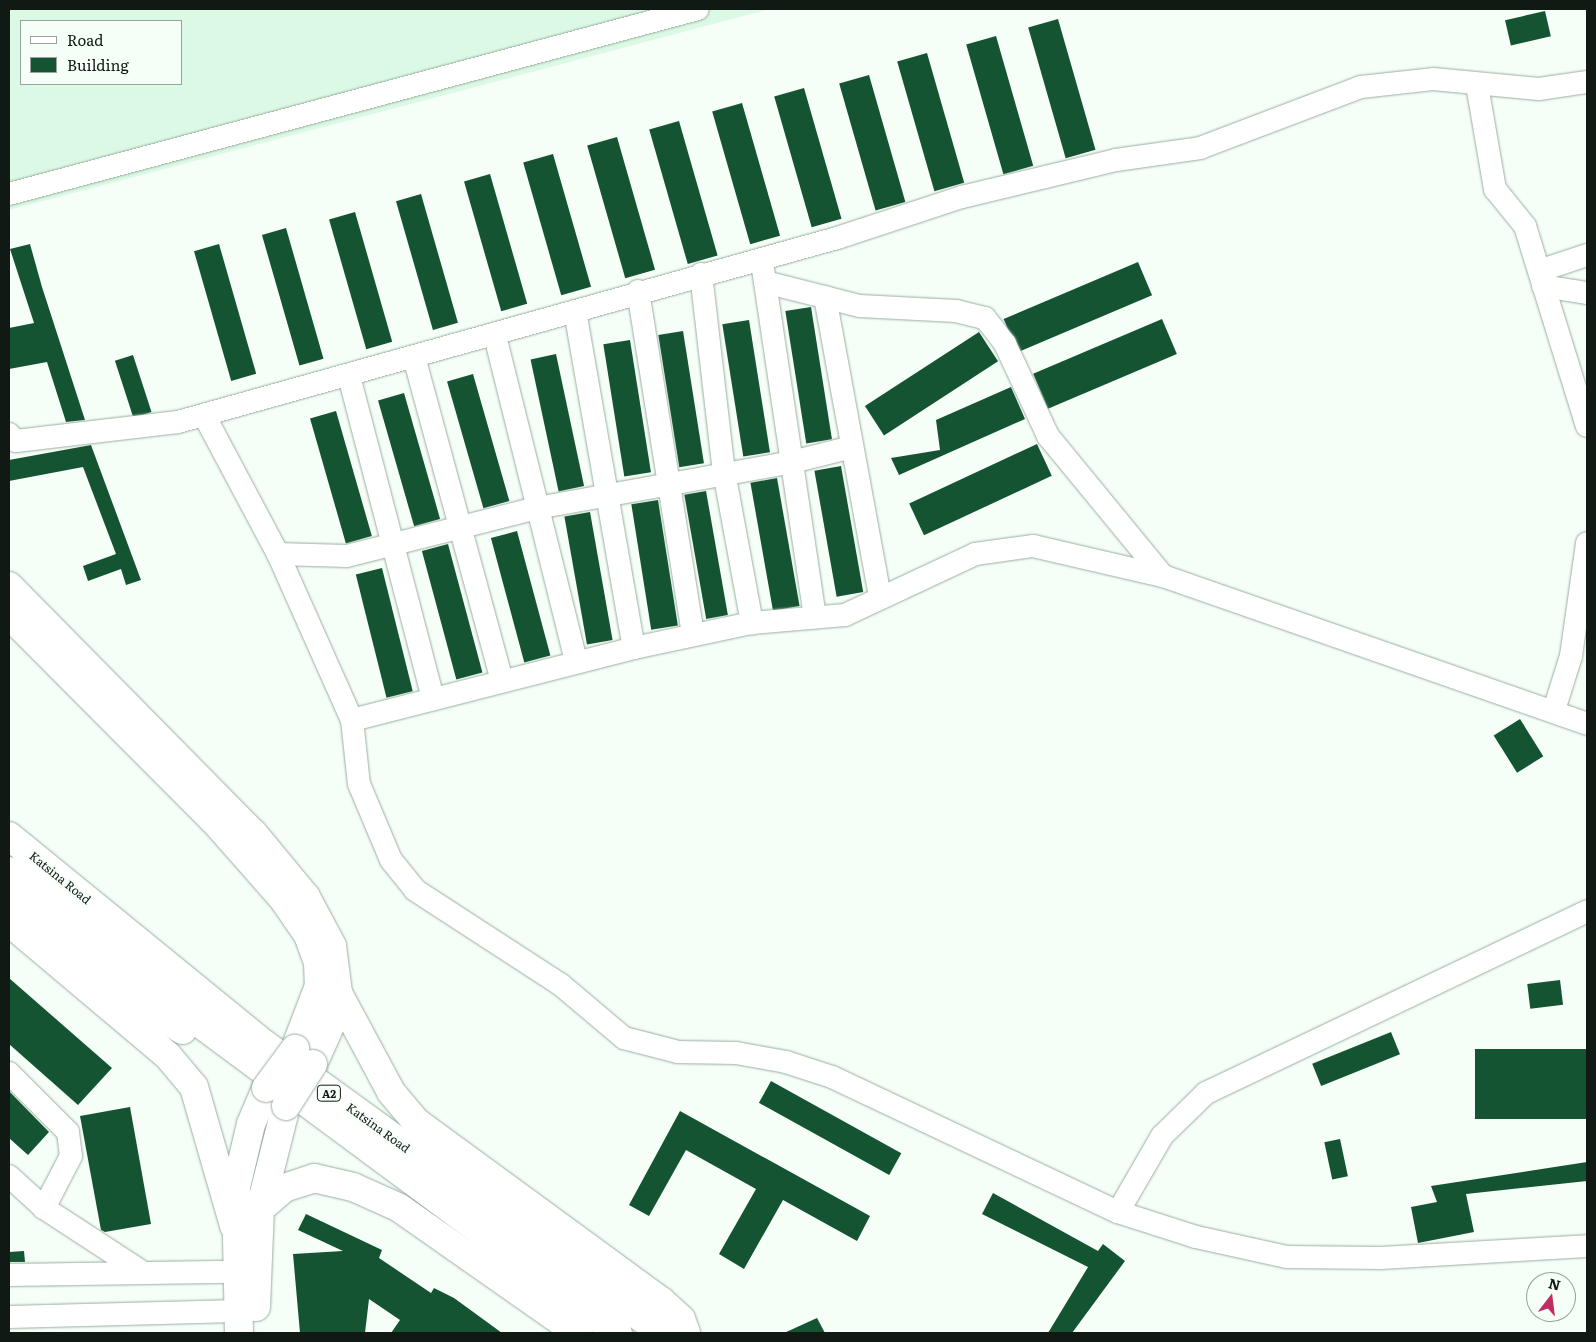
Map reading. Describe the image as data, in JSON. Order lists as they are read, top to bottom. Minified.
{"streets":{"main road":["Katsina Road","A2"]},"legend":["Road","Building"],"north":"top"}
